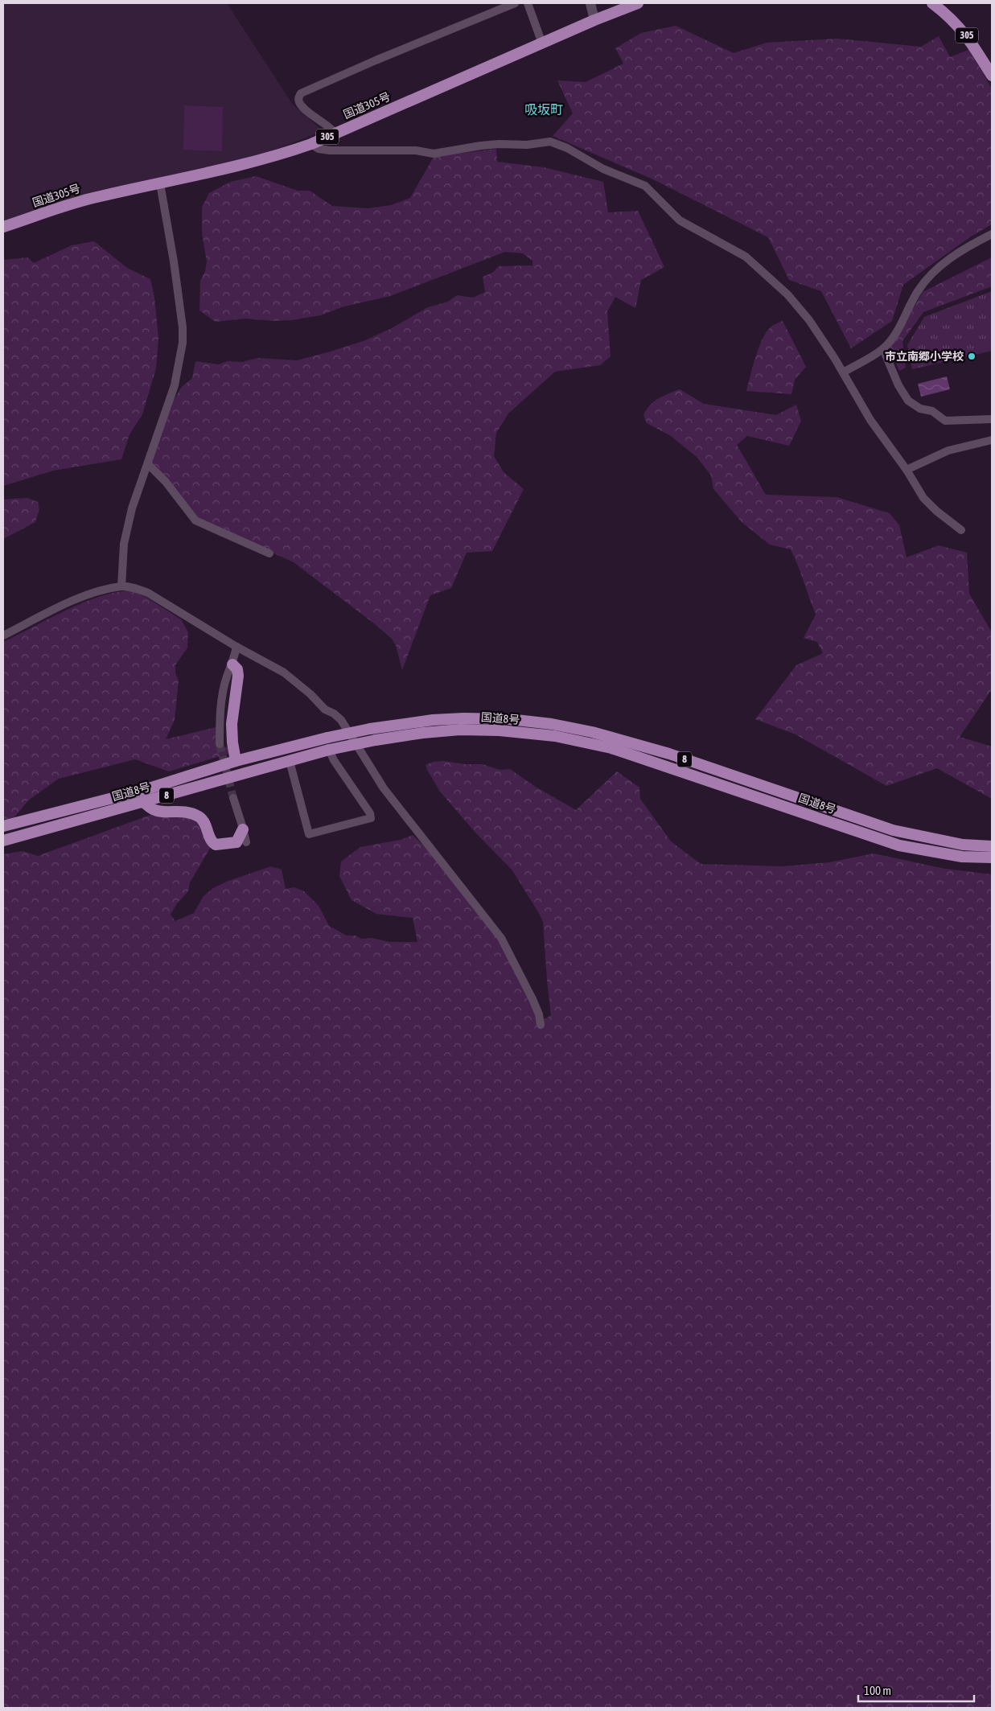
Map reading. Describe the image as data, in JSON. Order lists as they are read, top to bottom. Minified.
{"streets":{"highway":["305","国道305号","国道8号","8"]},"districts":["吸坂町"],"places":["市立南郷小学校"],"scale_bar":"100 m"}
